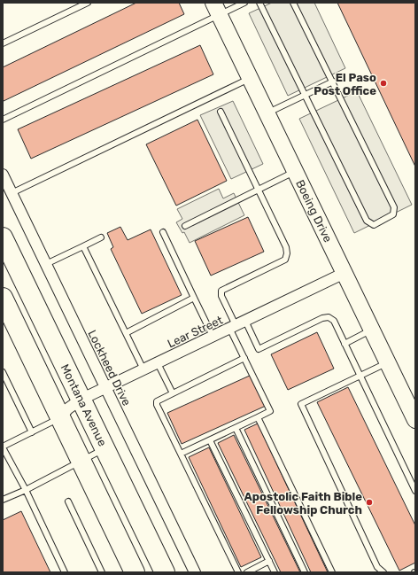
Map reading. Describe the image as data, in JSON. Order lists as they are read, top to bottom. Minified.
{"streets":{"highway":["Montana Avenue"],"street":["Boeing Drive","Lear Street","Lockheed Drive"]},"crossings":[["Boeing Drive","Lear Street"],["Lear Street","Lockheed Drive"],["Lear Street","Montana Avenue"]],"places":["El Paso Post Office","Apostolic Faith Bible Fellowship Church"]}
